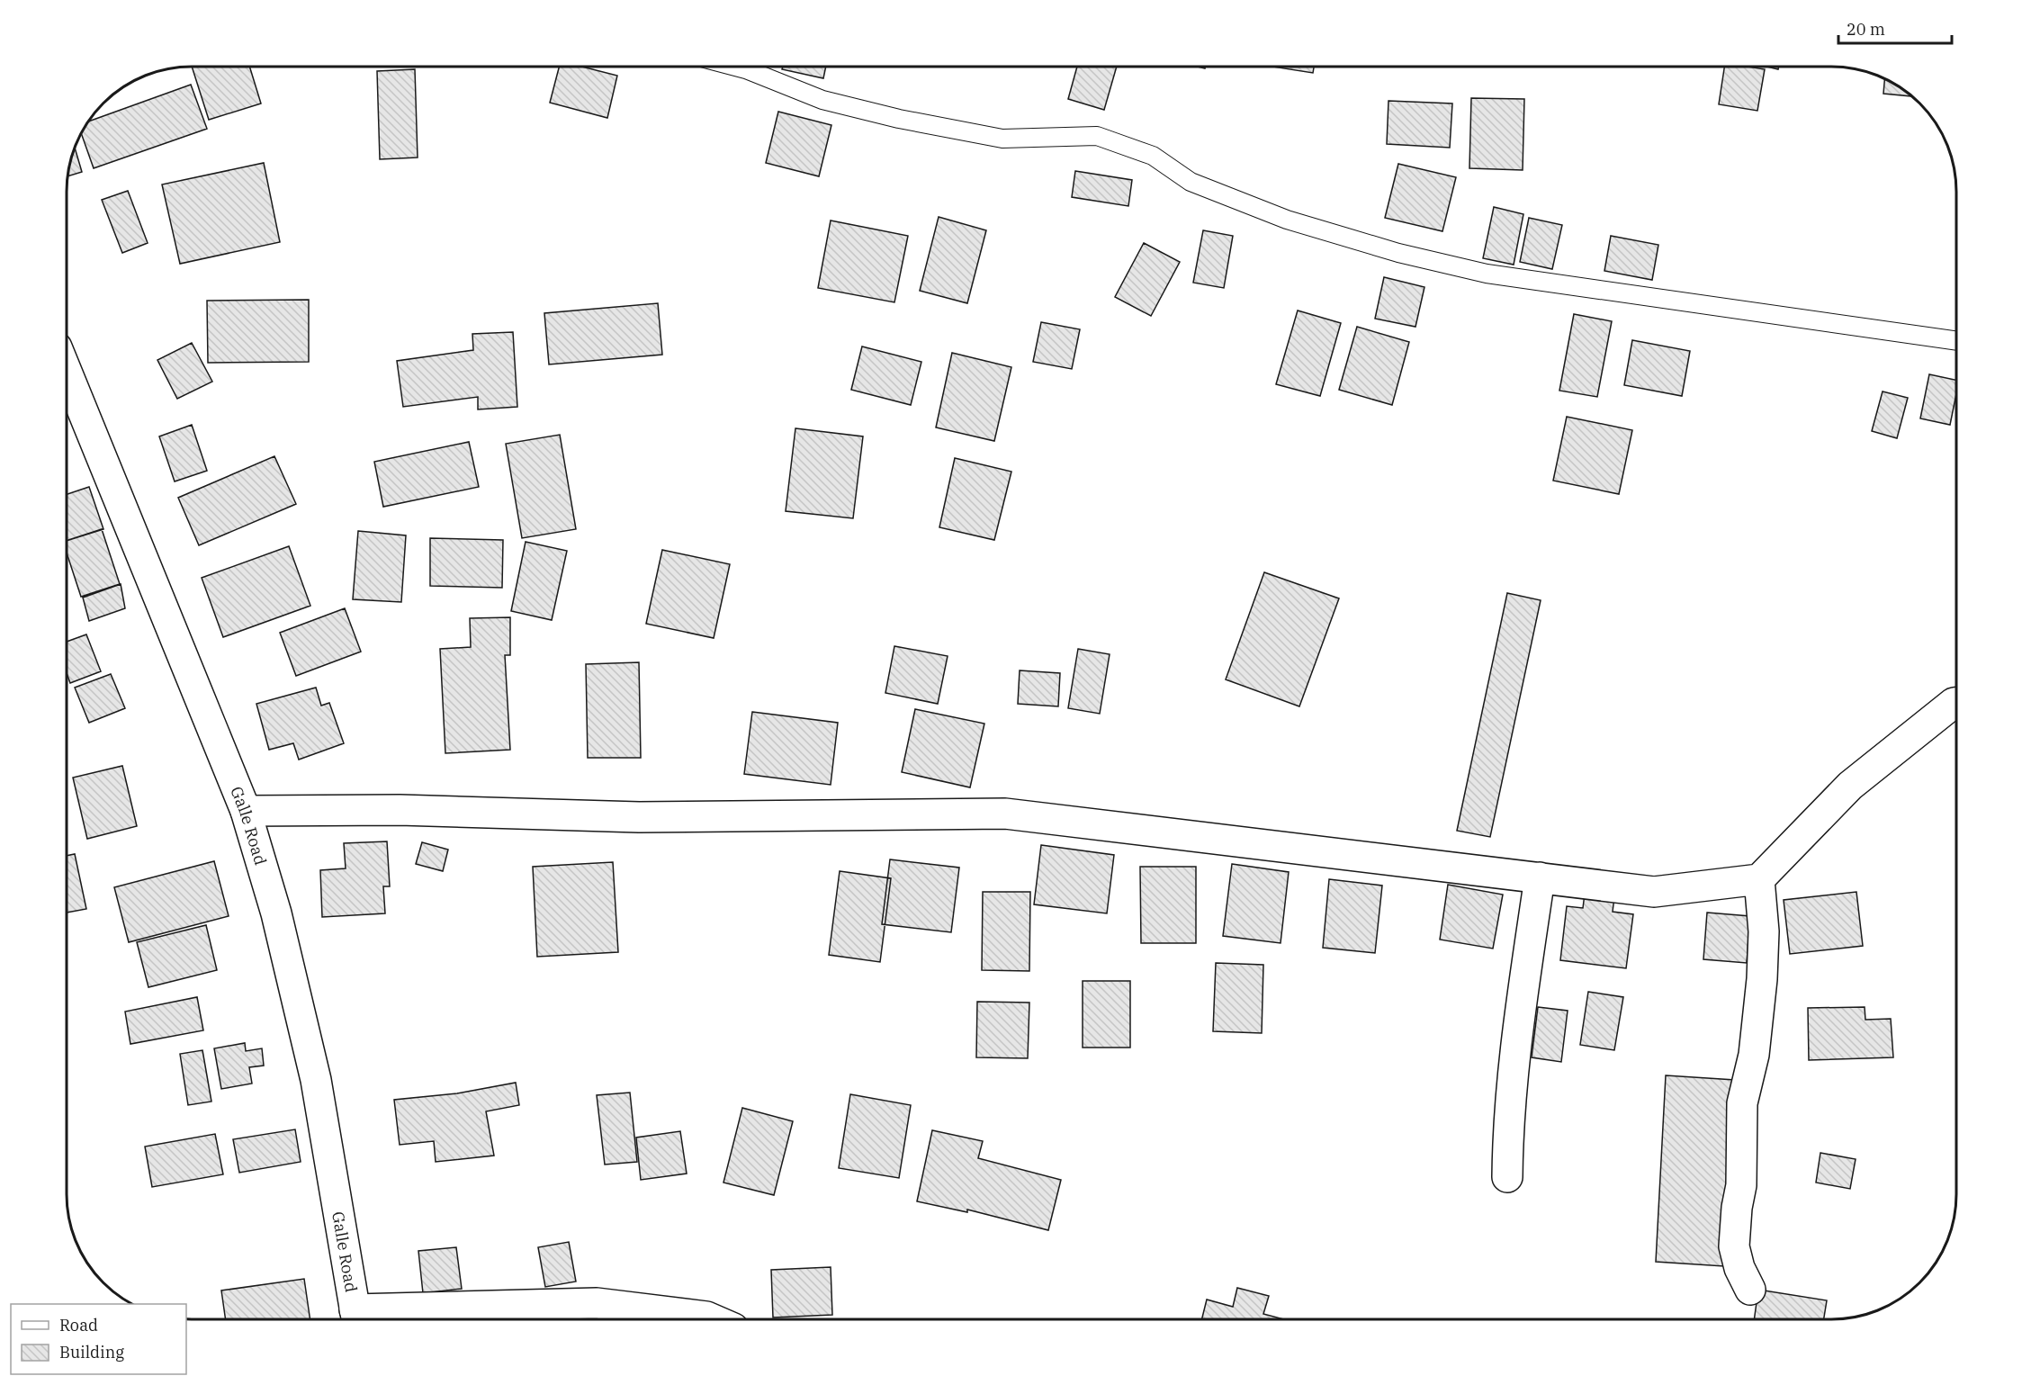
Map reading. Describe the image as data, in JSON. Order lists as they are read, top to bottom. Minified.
{"streets":{"main road":["Galle Road"]},"legend":["Road","Building"],"scale_bar":"20 m"}
